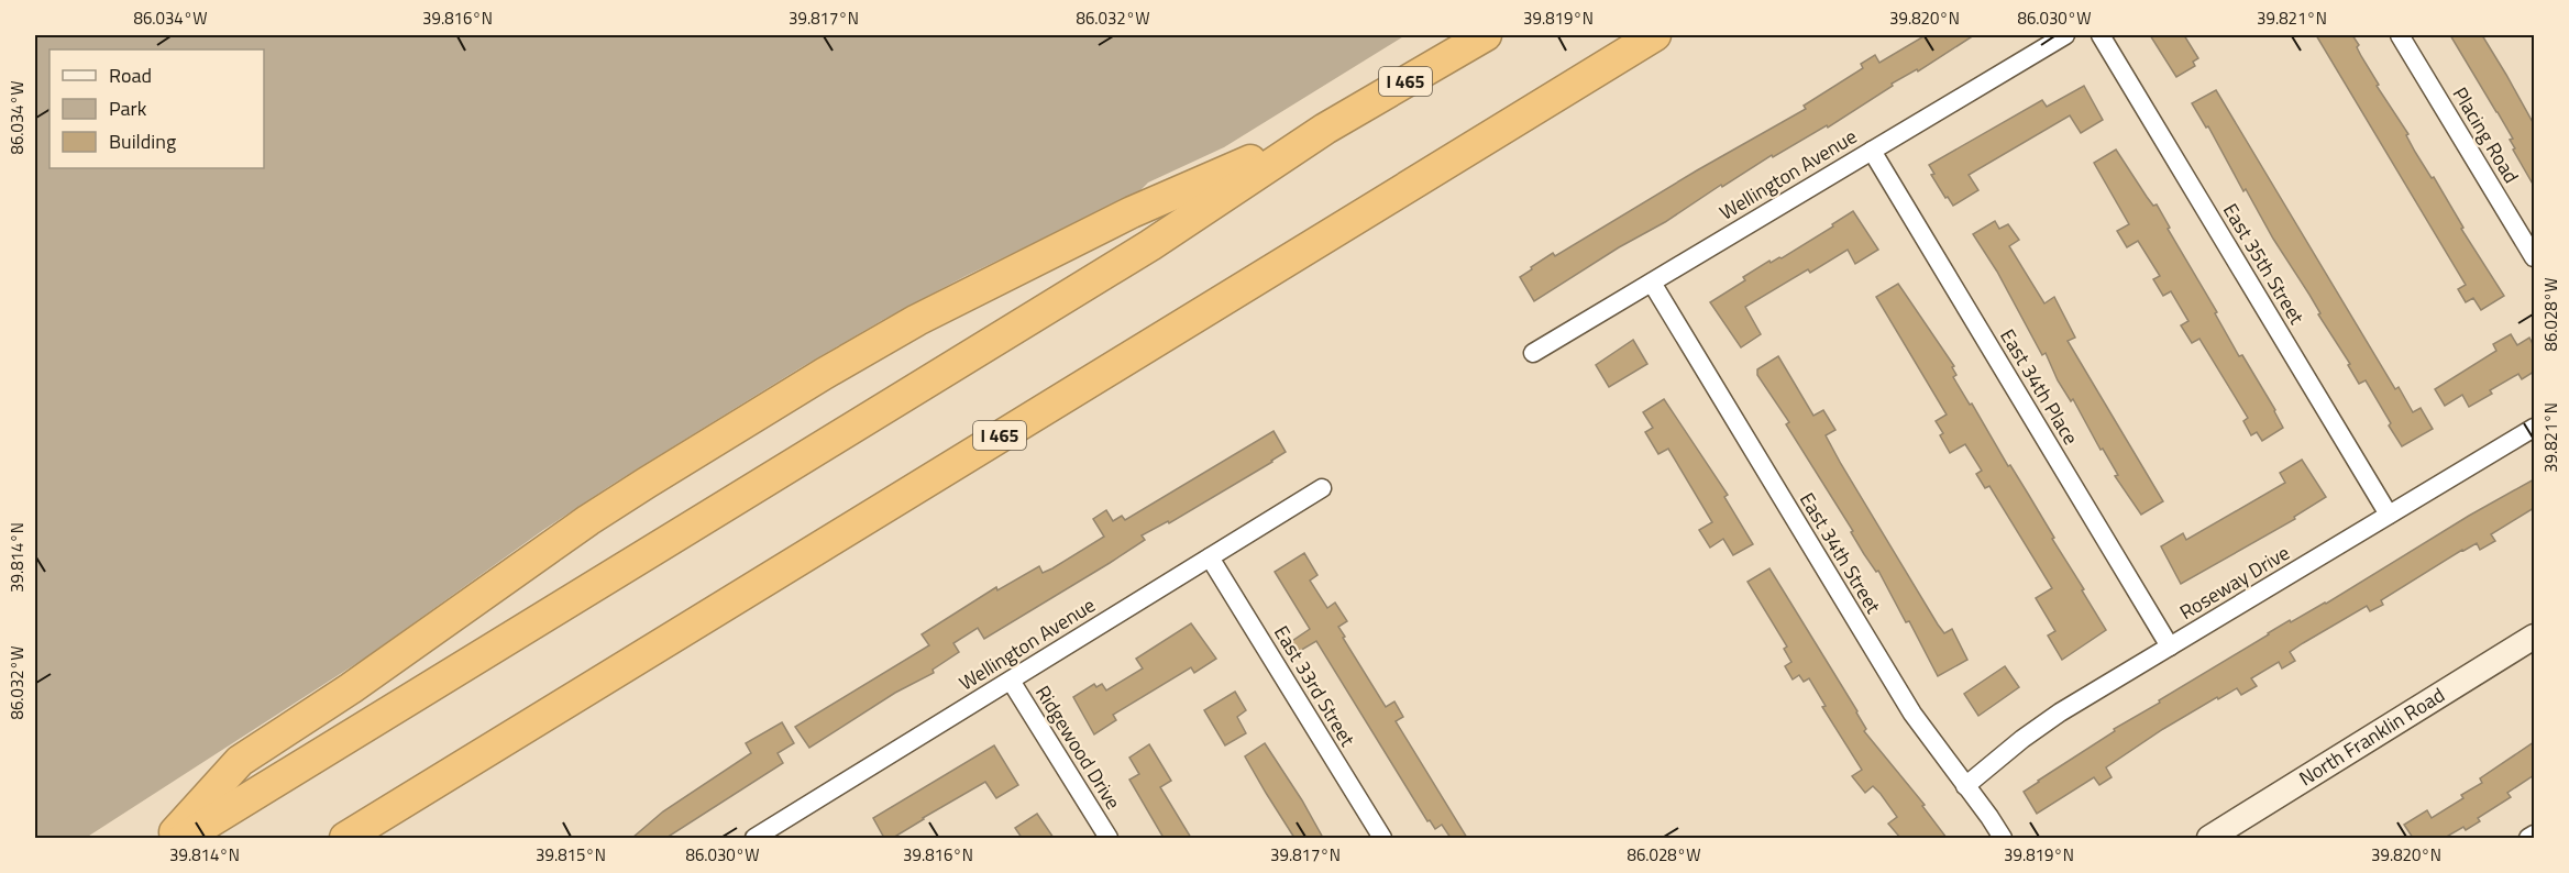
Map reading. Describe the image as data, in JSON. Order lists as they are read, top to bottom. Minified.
{"streets":{"highway":["I 465"],"main road":["North Franklin Road"],"street":["Placing Road","Wellington Avenue","East 35th Street","East 34th Place","East 34th Street","Roseway Drive","East 33rd Street","Ridgewood Drive"]},"crossings":[["Wellington Avenue","East 34th Place"],["Wellington Avenue","East 34th Street"],["Wellington Avenue","East 33rd Street"],["Wellington Avenue","Ridgewood Drive"],["East 35th Street","Roseway Drive"],["East 34th Place","Roseway Drive"],["East 34th Street","Roseway Drive"]],"legend":["Road","Park","Building"],"coordinates":["86.034°W","39.816°N","39.817°N","86.032°W","39.819°N","39.820°N","86.030°W","39.821°N","86.028°W","39.814°N","39.815°N"]}
